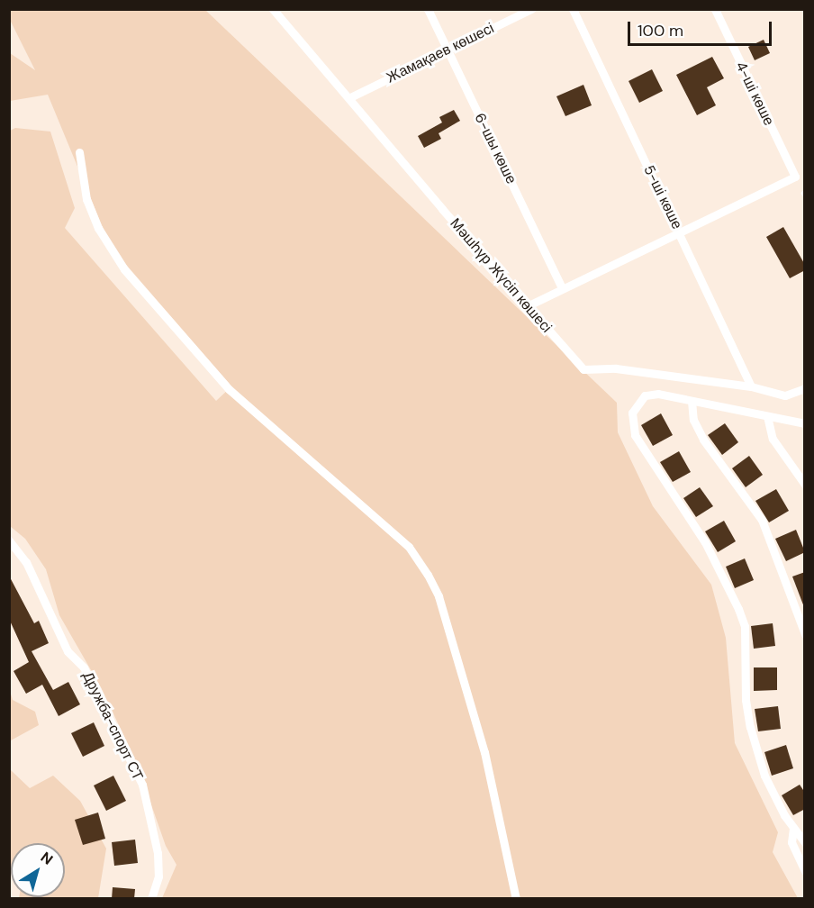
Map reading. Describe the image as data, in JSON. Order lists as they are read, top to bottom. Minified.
{"streets":{"street":["Жамақаев көшесі","4-ші көше","6-шы көше","5-ші көше","Мәшhүр Жүсіп көшесі","Дружба-спорт СТ"]},"crossings":[["Жамақаев көшесі","6-шы көше"],["Жамақаев көшесі","Мәшhүр Жүсіп көшесі"],["4-ші көше","5-ші көше"],["5-ші көше","Мәшhүр Жүсіп көшесі"]],"scale_bar":"100 m","north":"top right"}
